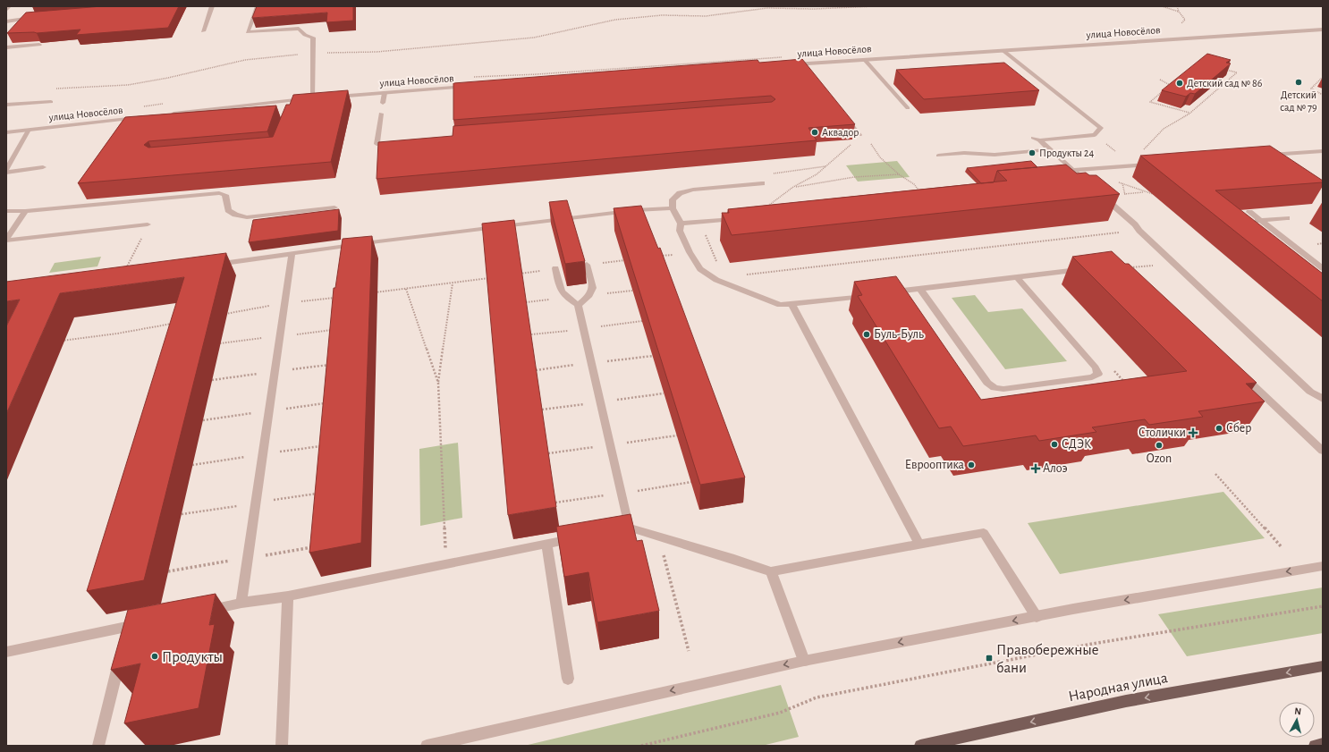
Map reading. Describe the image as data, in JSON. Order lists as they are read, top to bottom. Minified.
{"streets":{"main road":["Народная улица"],"street":["улица Новосёлов"]},"one_way":["Народная улица"],"places":{"other":["Детский сад № 79","Детский сад № 86","Аквадор","Продукты 24","Буль-Буль","Сбер","СДЭК","Ozon","Еврооптика","Продукты"],"health":["Столички","Алоэ"],"transit":["Правобережные бани"]},"north":"top"}
